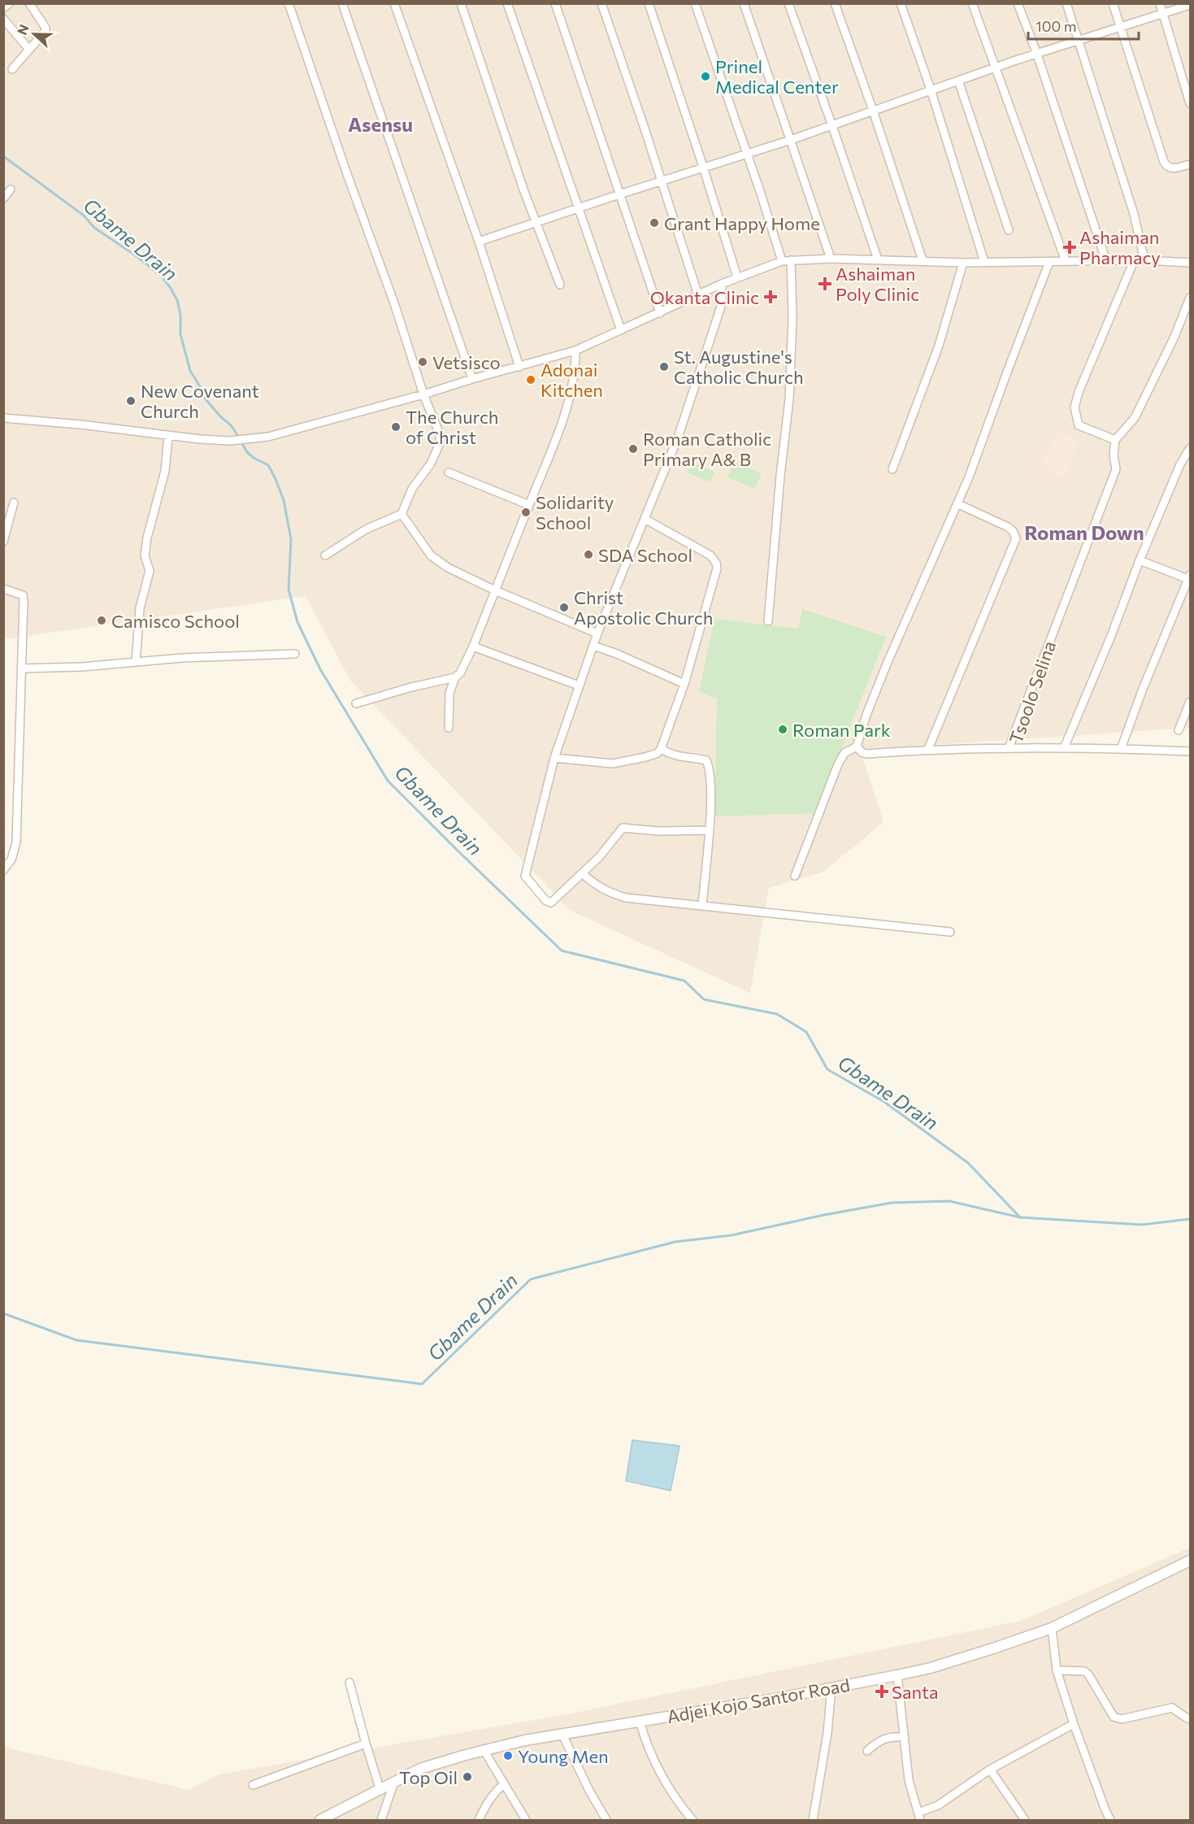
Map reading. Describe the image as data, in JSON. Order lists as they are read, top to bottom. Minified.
{"streets":{"street":["Tsoolo Selina","Adjei Kojo Santor Road"]},"districts":["Asensu","Roman Down"],"water":["Gbame Drain"],"places":{"other":["Prinel Medical Center","Grant Happy Home","Vetsisco","St. Augustine's Catholic Church","Adonai Kitchen","New Covenant Church","The Church of Christ","Roman Catholic Primary A& B","Solidarity School","SDA School","Christ Apostolic Church","Camisco School","Roman Park","Young Men","Top Oil"],"health":["Ashaiman Pharmacy","Ashaiman Poly Clinic","Okanta Clinic","Santa"]},"scale_bar":"100 m","north":"left"}
